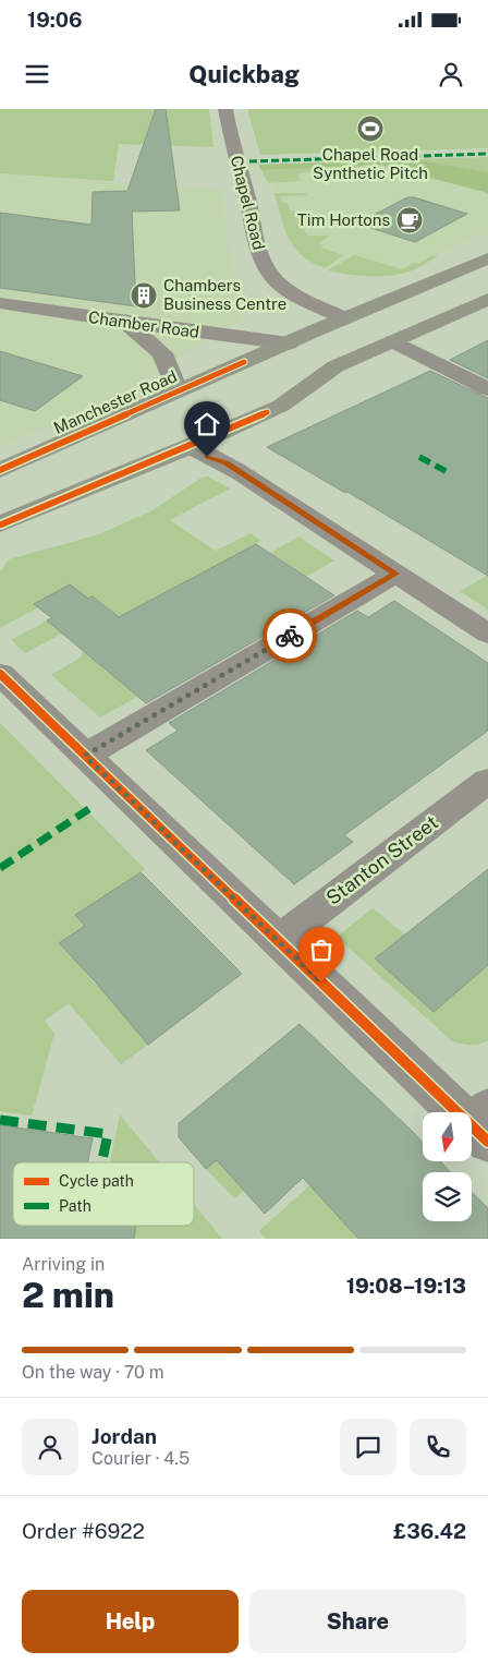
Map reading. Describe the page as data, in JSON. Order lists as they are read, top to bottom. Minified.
{"streets":{"highway":["Manchester Road"],"street":["Chapel Road","Chamber Road","Stanton Street"]},"crossings":[["Chapel Road","Manchester Road"],["Chamber Road","Manchester Road"]],"places":{"sports":["Chapel Road Synthetic Pitch"],"cafe":["Tim Hortons"],"building":["Chambers Business Centre"]},"legend":["Cycle path","Path"],"north":"bottom","page":{"status":"19:06","header":"Quickbag","heading":["2 min","Arriving in","19:08–19:13"],"panel":["Jordan","Courier · 4.5","Order #6922","£36.42"],"bar":"On the way · 70 m","buttons":["Help","Share"]}}
